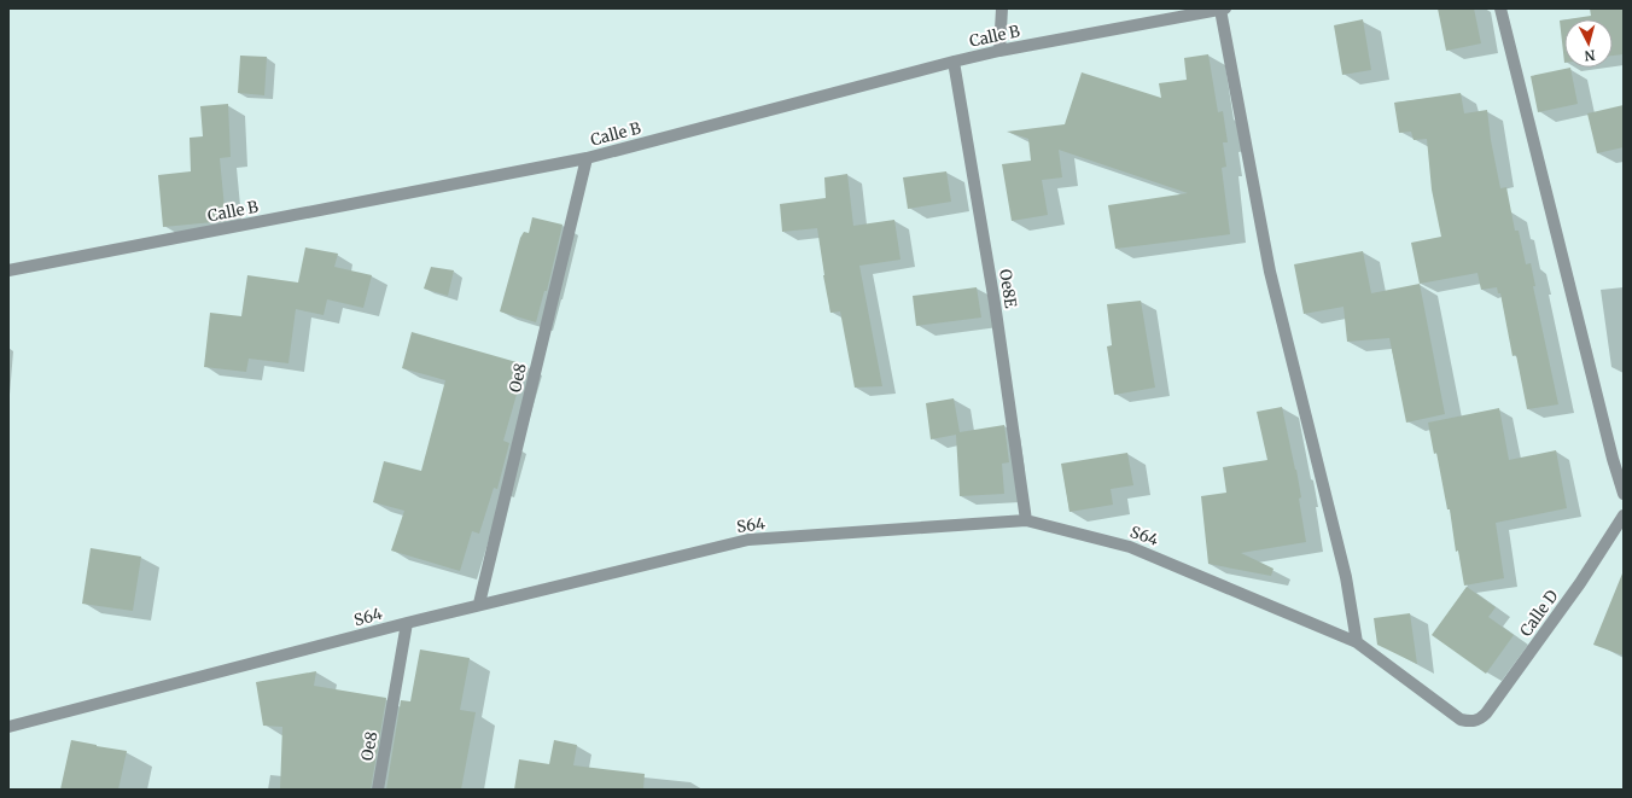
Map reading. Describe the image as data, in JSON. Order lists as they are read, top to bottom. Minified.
{"streets":{"street":["Calle B","Oe8E","Oe8","S64","Calle D"]},"crossings":[["Calle B","Oe8E"],["Calle B","Oe8"],["Oe8E","S64"],["Oe8","S64"],["S64","Calle D"]],"north":"bottom"}
